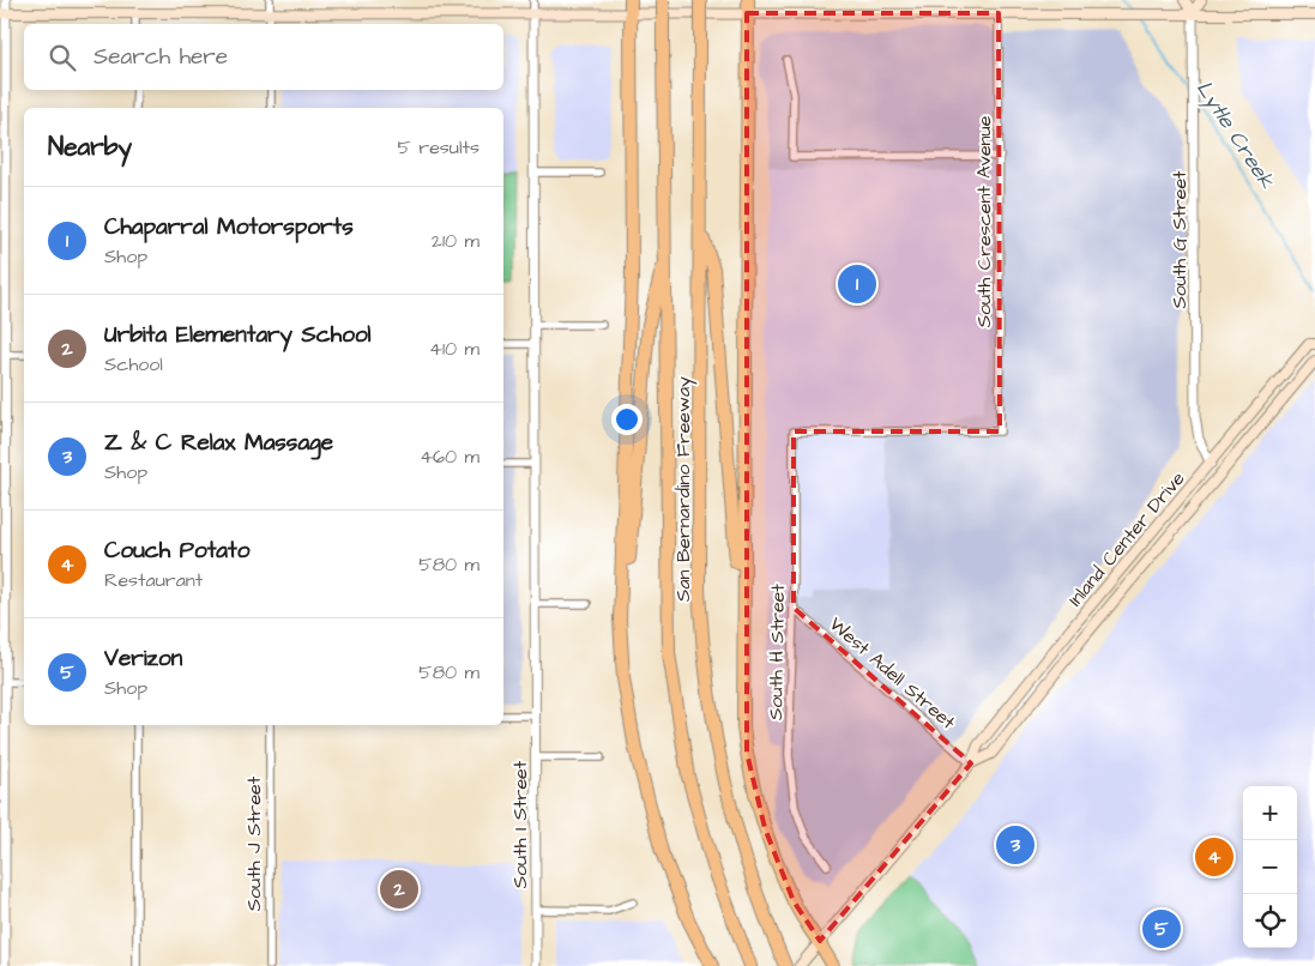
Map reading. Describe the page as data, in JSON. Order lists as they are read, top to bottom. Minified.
{"streets":{"highway":["San Bernardino Freeway"],"main road":["Inland Center Drive"],"street":["South Crescent Avenue","South G Street","South H Street","West Adell Street","South I Street","South J Street"]},"crossings":[["South Crescent Avenue","South H Street"],["South G Street","Inland Center Drive"],["Inland Center Drive","West Adell Street"],["South H Street","West Adell Street"]],"water":["Lytle Creek"],"page":{"search":"Search here","heading":["Nearby","5 results"],"list":[{"mark":"1","name":"Chaparral Motorsports","note":"Shop","value":"210 m"},{"mark":"2","name":"Urbita Elementary School","note":"School","value":"410 m"},{"mark":"3","name":"Z & C Relax Massage","note":"Shop","value":"460 m"},{"mark":"4","name":"Couch Potato","note":"Restaurant","value":"580 m"},{"mark":"5","name":"Verizon","note":"Shop","value":"580 m"}],"pins":["1","3","4","2","5"],"map_buttons":["+","−"]}}
